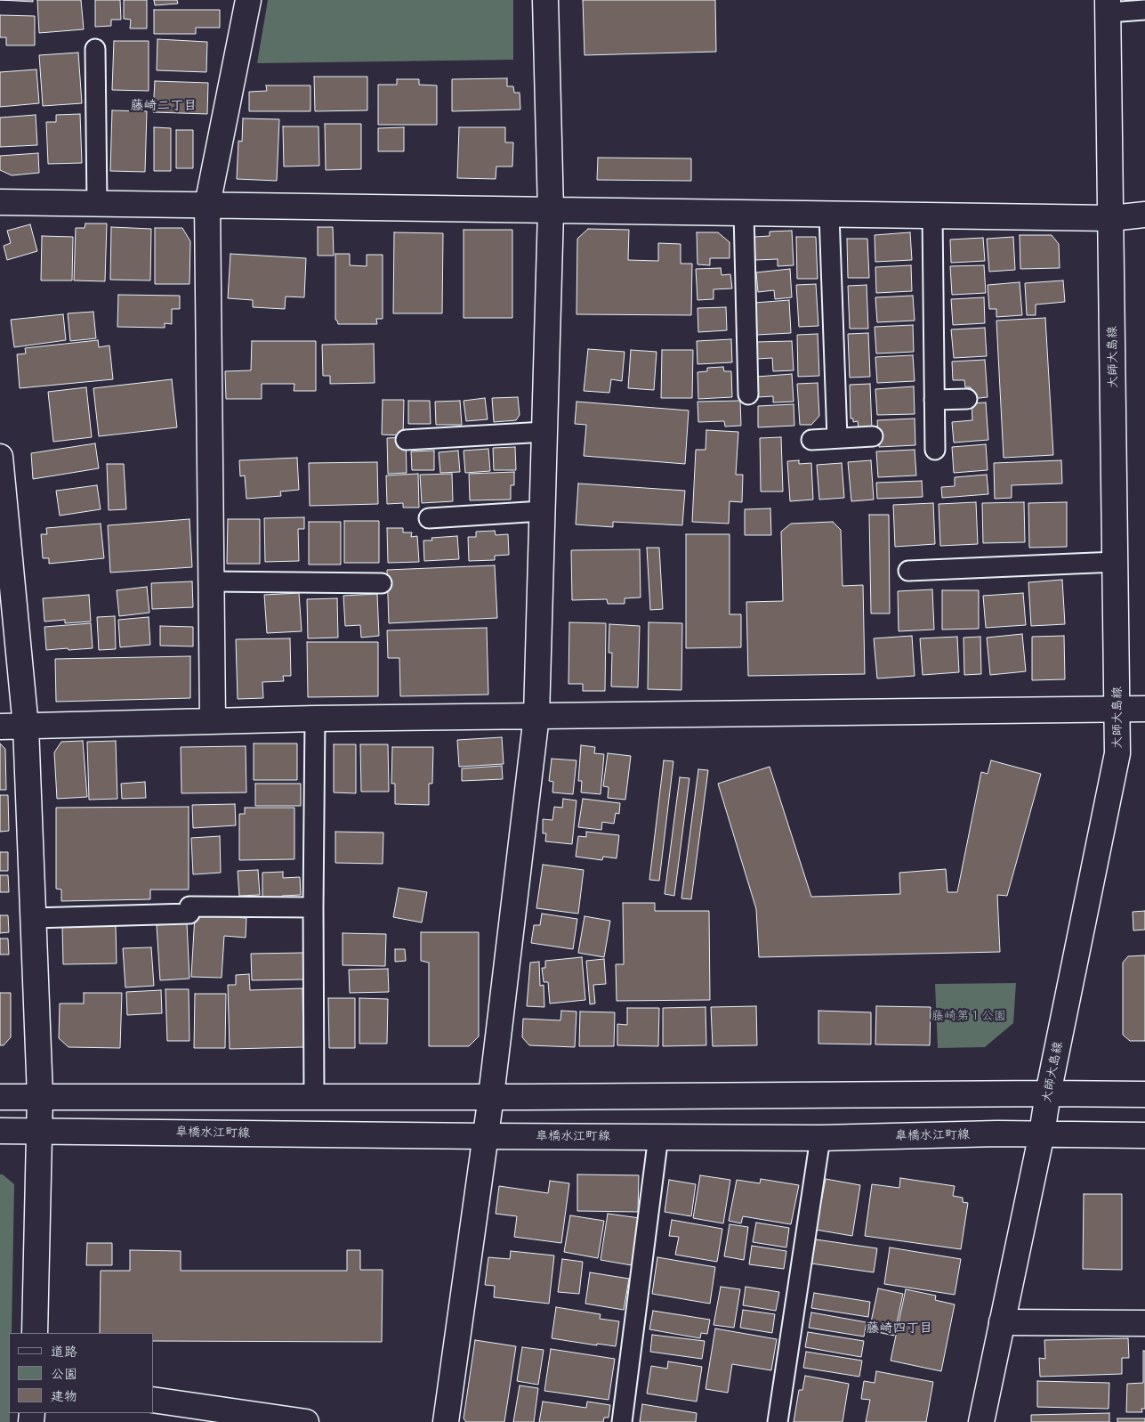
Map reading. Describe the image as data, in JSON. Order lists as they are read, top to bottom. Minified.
{"streets":{"street":["大師大島線","皐橋水江町線"]},"crossings":[["大師大島線","皐橋水江町線"]],"districts":["藤崎二丁目","藤崎四丁目"],"parks":["藤崎第１公園"],"legend":["道路","公園","建物"]}
